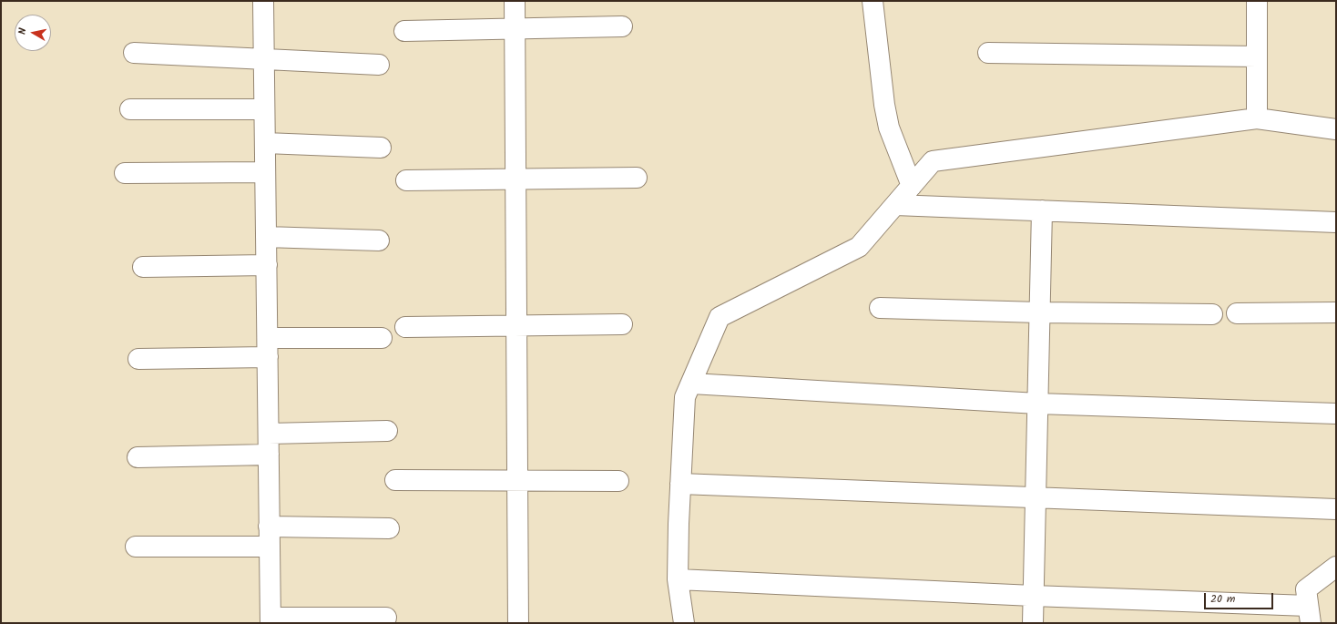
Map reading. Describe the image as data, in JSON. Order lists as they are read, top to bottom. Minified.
{"scale_bar":"20 m","north":"left"}
